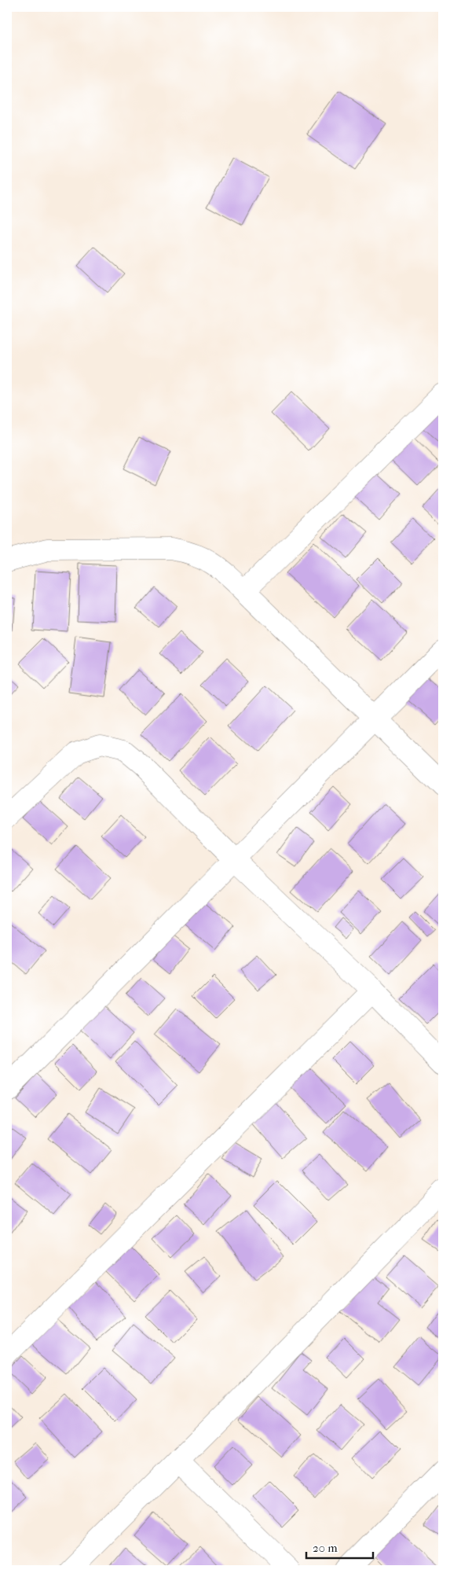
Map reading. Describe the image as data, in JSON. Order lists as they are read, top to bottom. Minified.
{"scale_bar":"20 m"}
